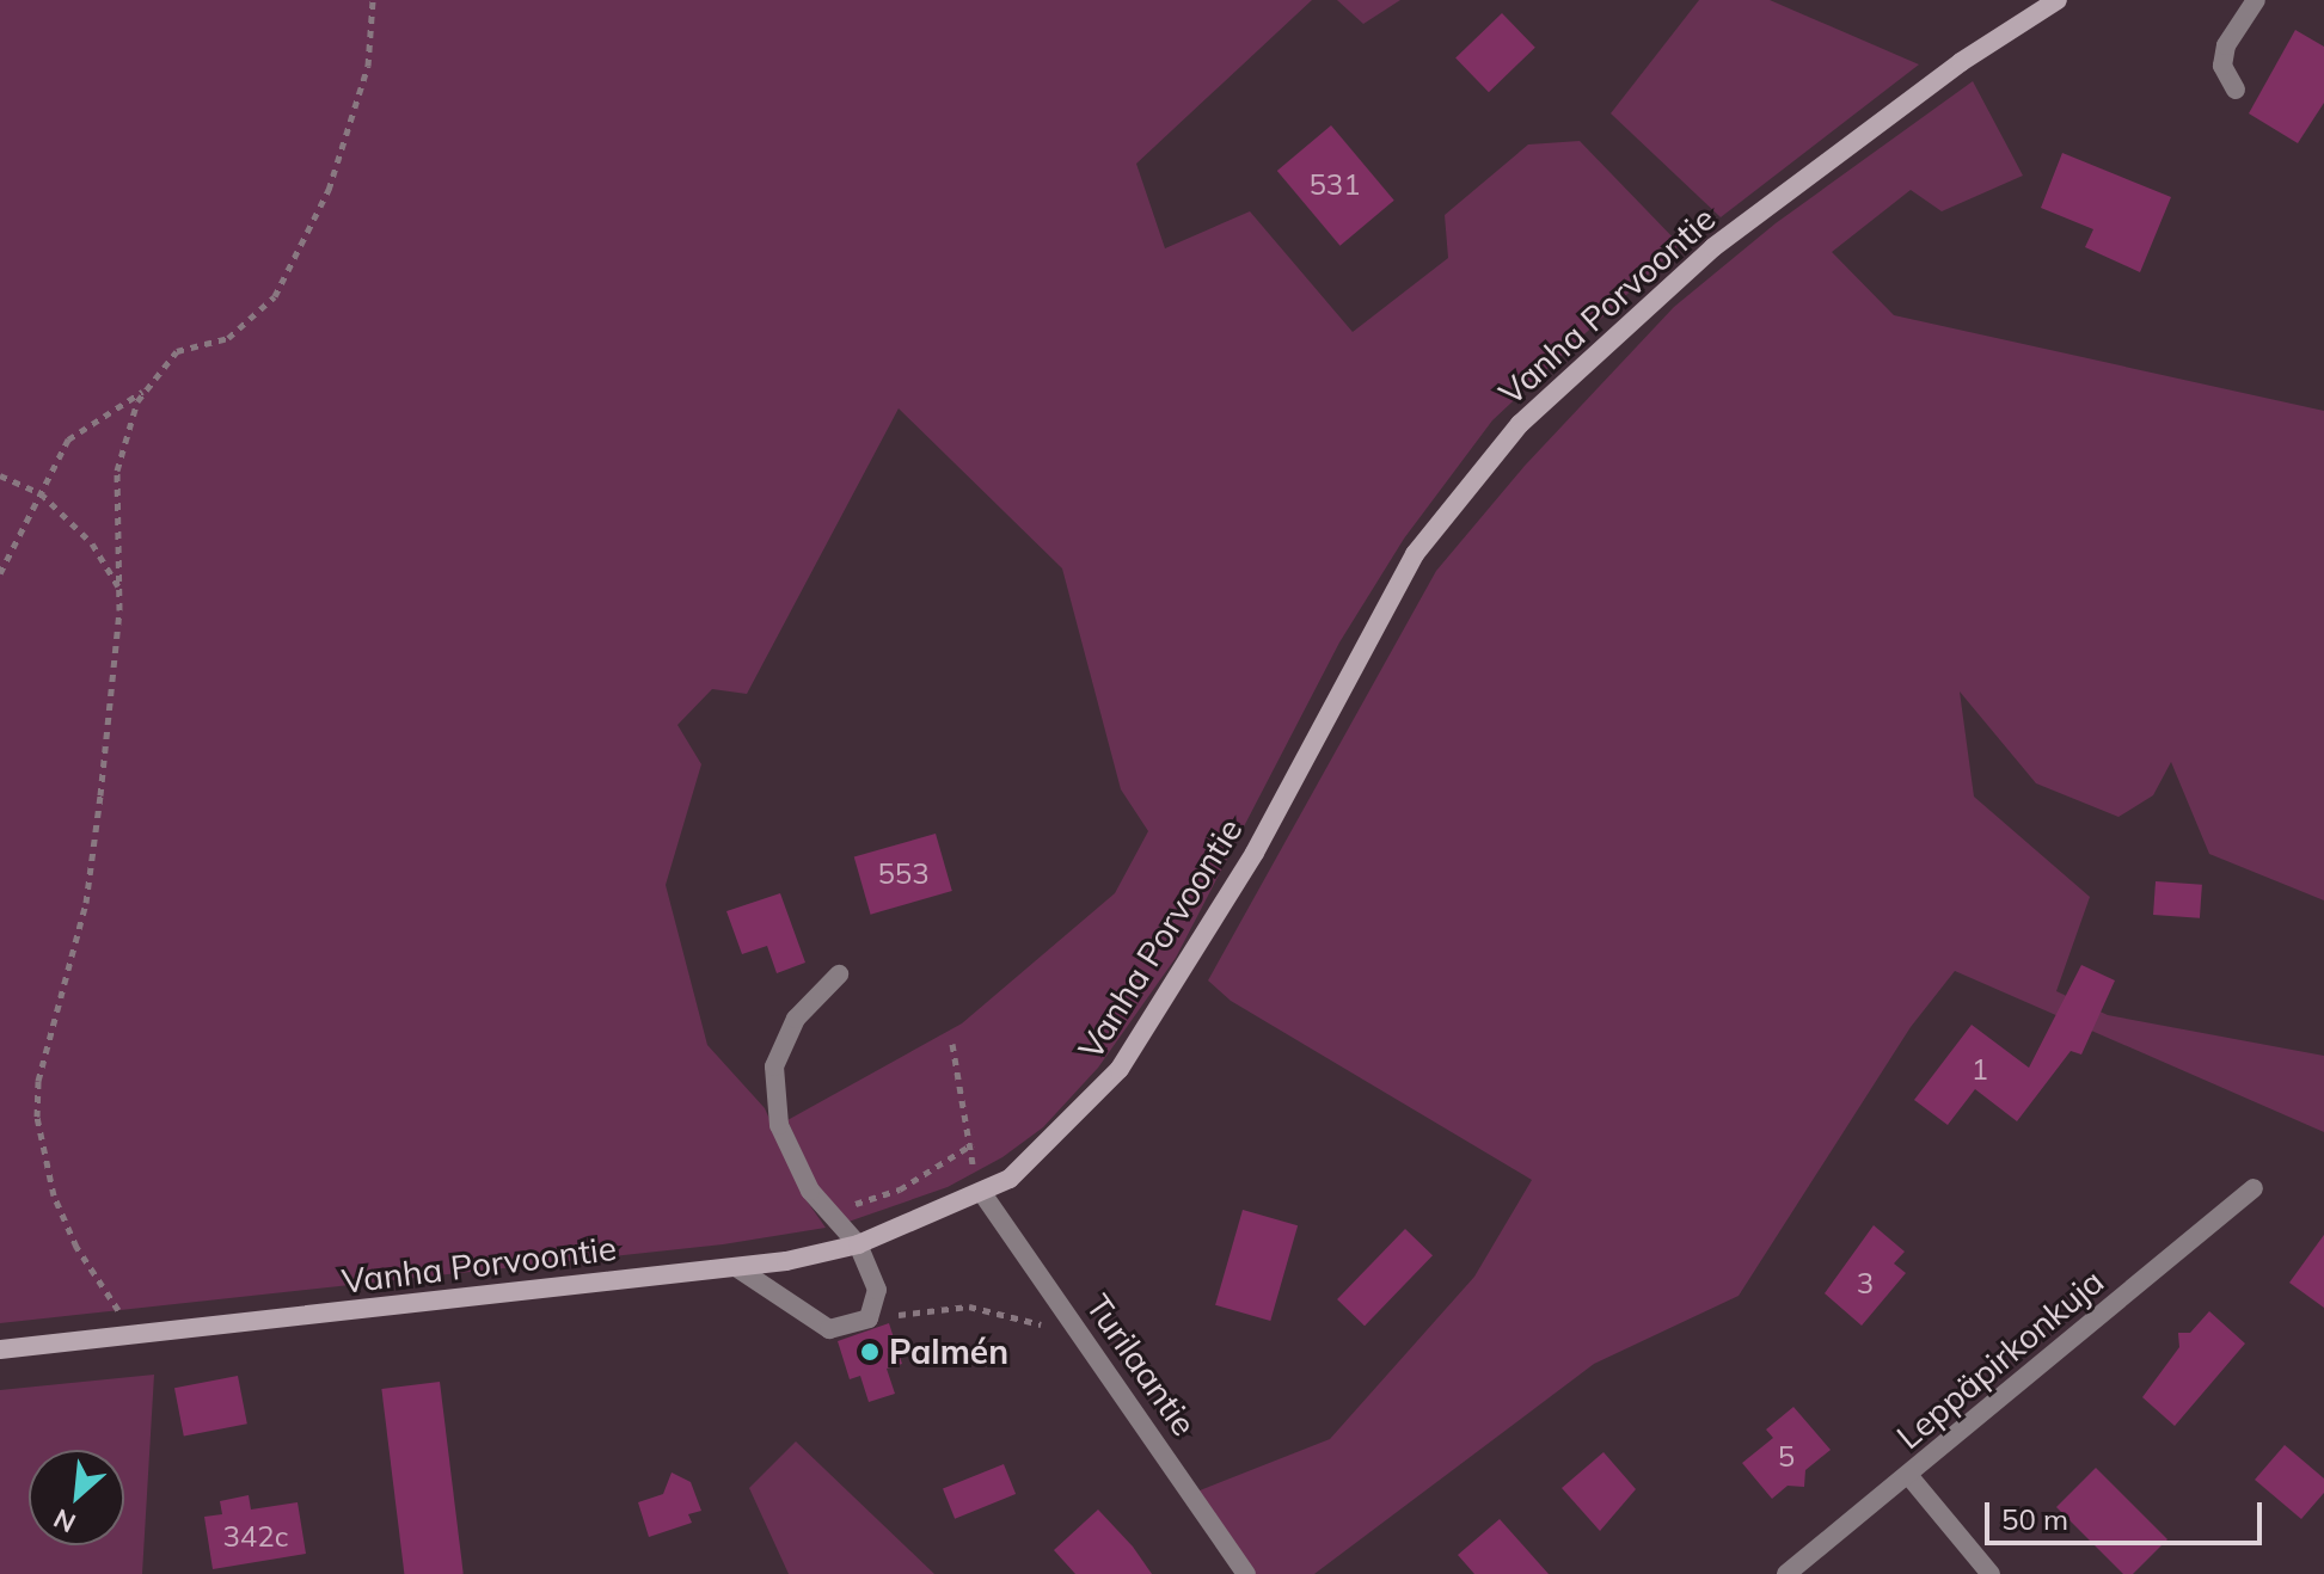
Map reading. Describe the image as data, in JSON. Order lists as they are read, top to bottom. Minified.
{"streets":{"street":["Vanha Porvoontie","Leppäpirkonkuja","Turilaantie"]},"crossings":[["Vanha Porvoontie","Turilaantie"]],"places":["Palmén"],"house_numbers":["531","553","1","3","5","342c"],"scale_bar":"50 m","north":"bottom left"}
